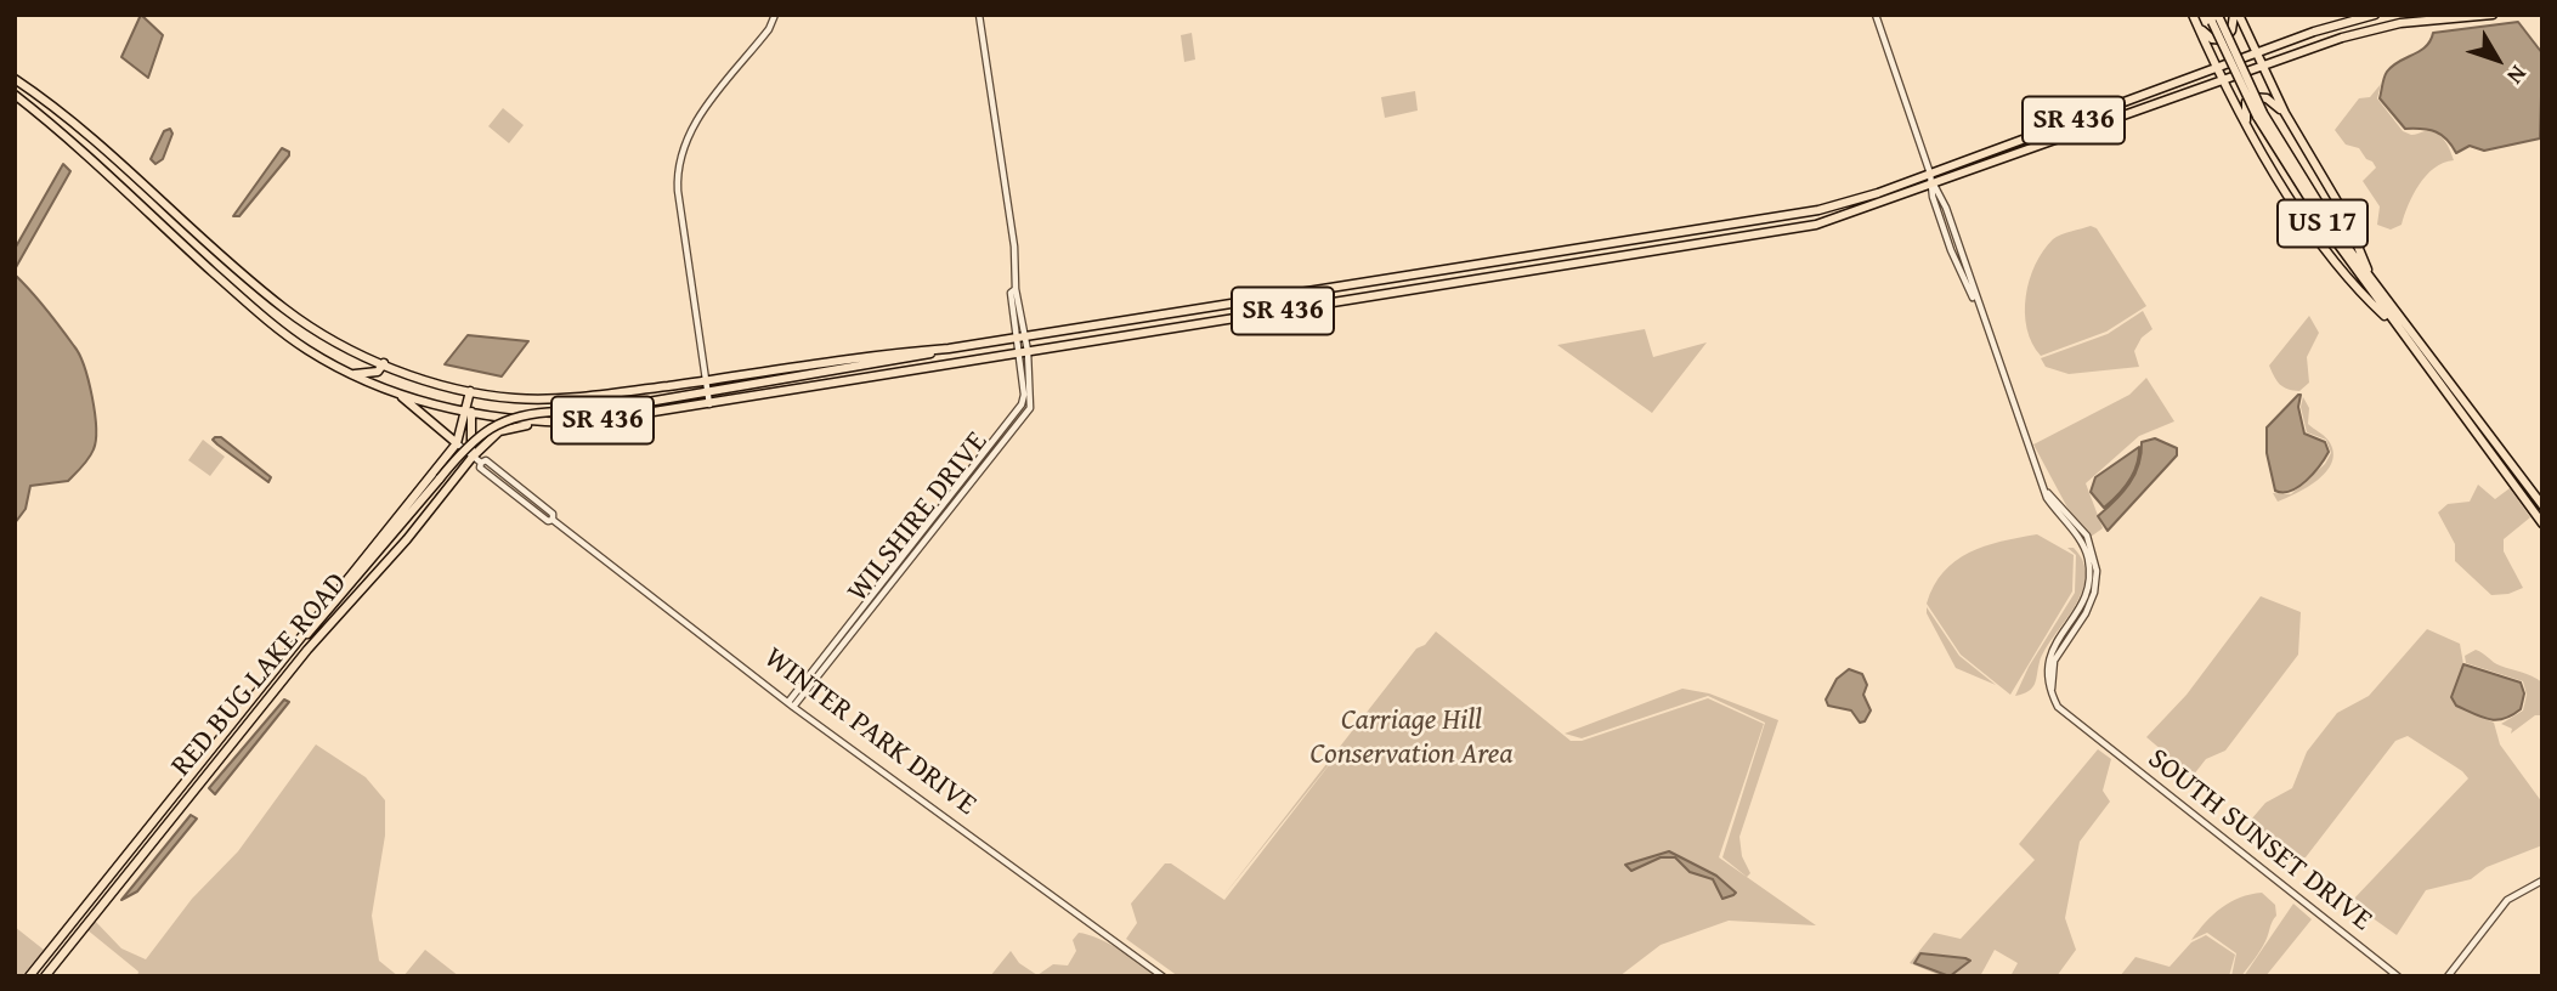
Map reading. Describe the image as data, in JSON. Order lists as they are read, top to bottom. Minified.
{"streets":{"main road":["SR 436","US 17","RED BUG LAKE ROAD","WINTER PARK DRIVE"],"street":["WILSHIRE DRIVE","SOUTH SUNSET DRIVE"]},"crossings":[["SR 436","RED BUG LAKE ROAD"],["SR 436","WINTER PARK DRIVE"],["SR 436","SOUTH SUNSET DRIVE"],["WILSHIRE DRIVE","WINTER PARK DRIVE"],["RED BUG LAKE ROAD","WINTER PARK DRIVE"]],"parks":["Carriage Hill Conservation Area"],"north":"bottom right"}
